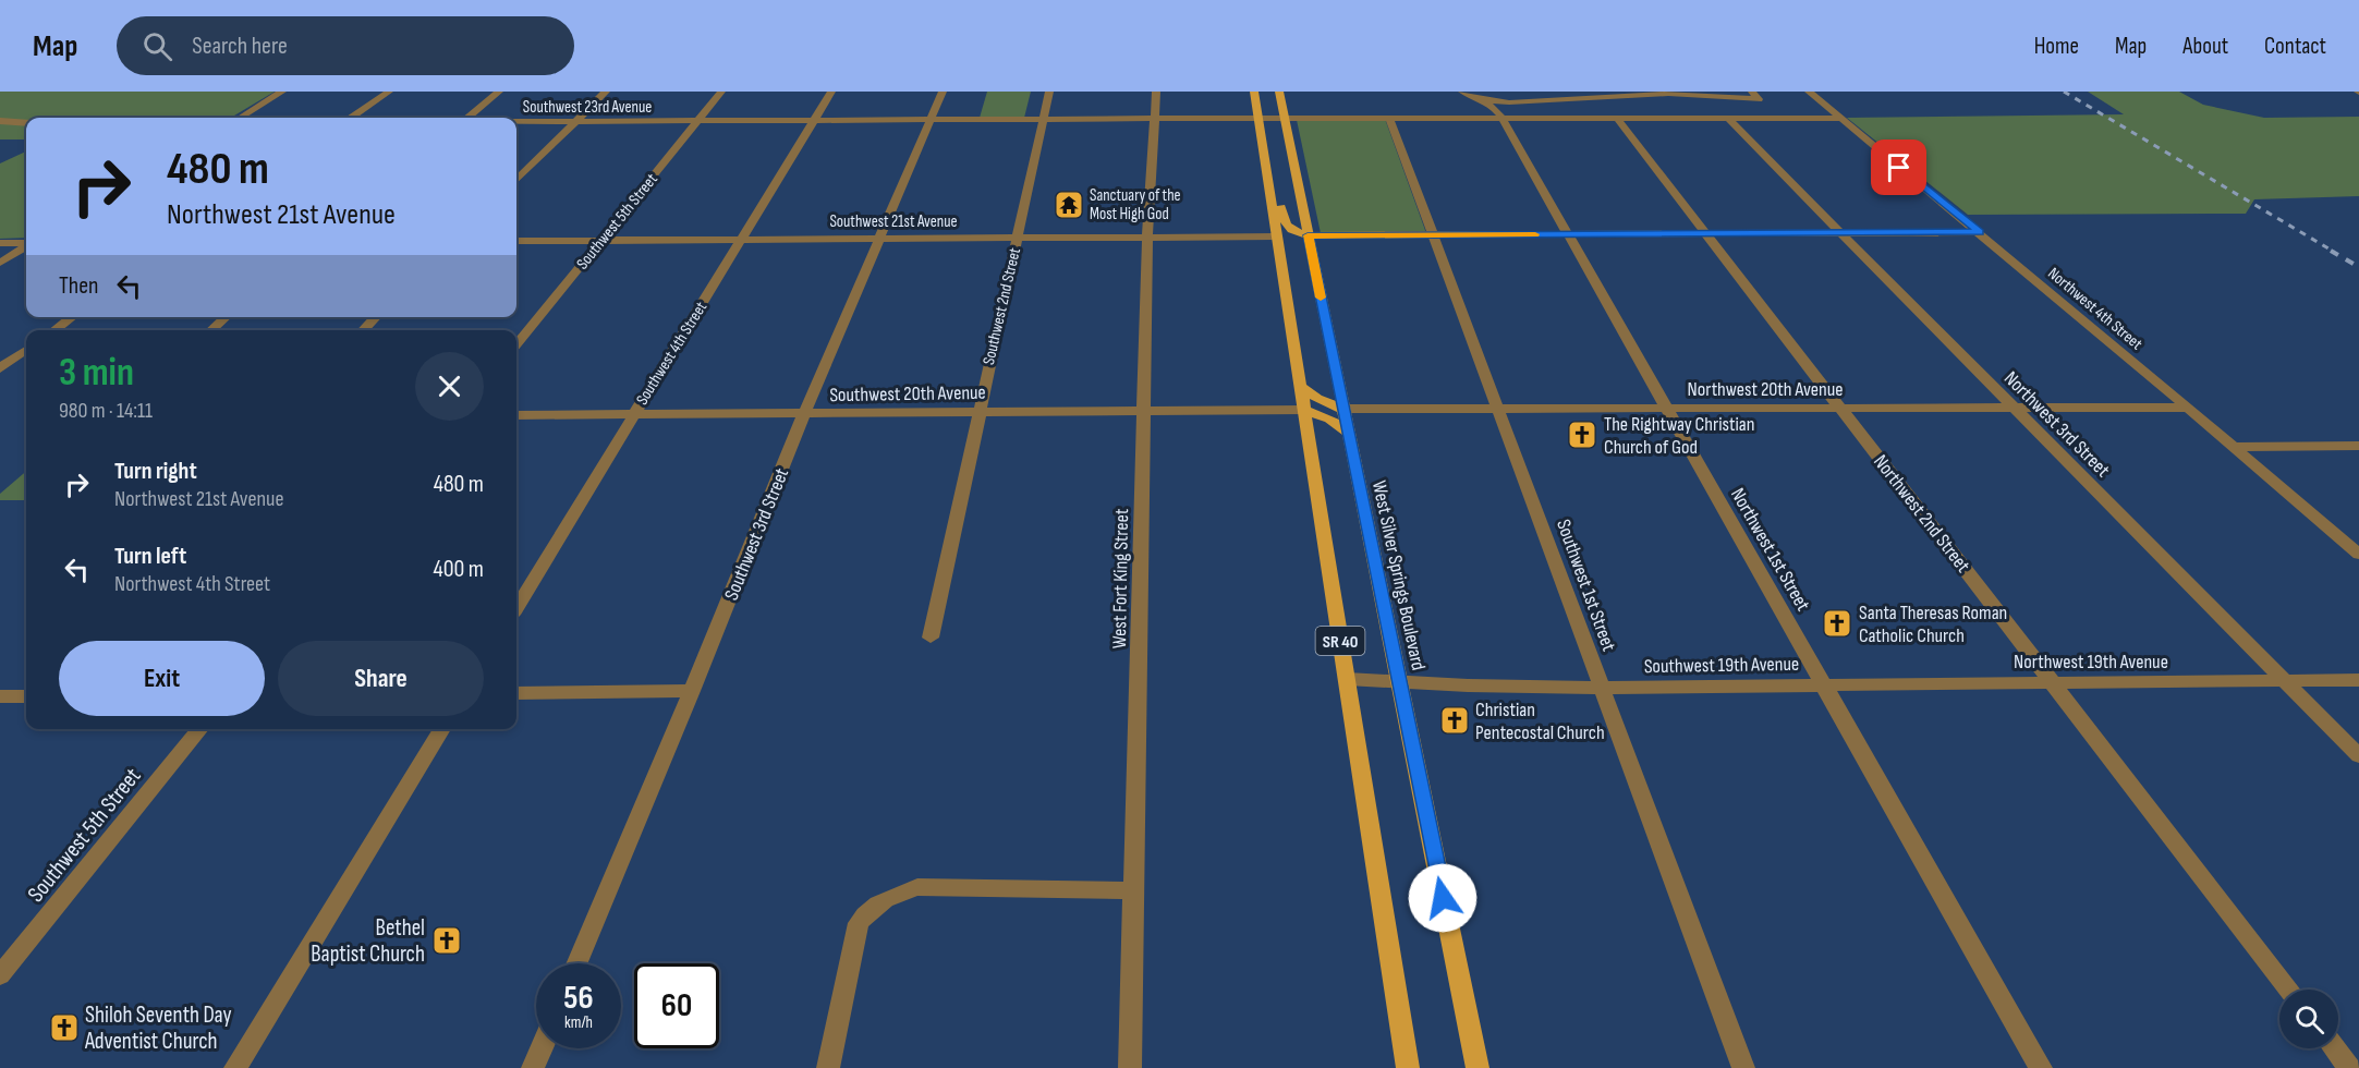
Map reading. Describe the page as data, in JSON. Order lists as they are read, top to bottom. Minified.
{"streets":{"main road":["West Silver Springs Boulevard","SR 40"],"street":["Southwest 23rd Avenue","Southwest 5th Street","Southwest 21st Avenue","Southwest 2nd Street","Northwest 4th Street","Southwest 4th Street","Northwest 20th Avenue","Southwest 20th Avenue","Northwest 3rd Street","Northwest 2nd Street","Southwest 3rd Street","Northwest 1st Street","West Fort King Street","Southwest 1st Street","Northwest 19th Avenue","Southwest 19th Avenue"]},"crossings":[["Southwest 23rd Avenue","Southwest 5th Street"],["Southwest 23rd Avenue","Southwest 2nd Street"],["Southwest 23rd Avenue","Northwest 4th Street"],["Southwest 23rd Avenue","Southwest 4th Street"],["Southwest 23rd Avenue","Northwest 3rd Street"],["Southwest 23rd Avenue","Northwest 2nd Street"],["Southwest 23rd Avenue","Southwest 3rd Street"],["Southwest 23rd Avenue","Northwest 1st Street"],["Southwest 23rd Avenue","West Silver Springs Boulevard"],["Southwest 23rd Avenue","West Fort King Street"],["Southwest 23rd Avenue","Southwest 1st Street"],["Southwest 23rd Avenue","SR 40"],["Southwest 5th Street","Southwest 21st Avenue"],["Southwest 21st Avenue","Southwest 2nd Street"],["Southwest 21st Avenue","Southwest 4th Street"],["Southwest 21st Avenue","Southwest 3rd Street"],["Southwest 21st Avenue","West Fort King Street"],["Southwest 21st Avenue","SR 40"],["Southwest 2nd Street","Southwest 20th Avenue"],["Northwest 4th Street","Northwest 20th Avenue"],["Southwest 4th Street","Southwest 20th Avenue"],["Northwest 20th Avenue","Northwest 3rd Street"],["Northwest 20th Avenue","Northwest 2nd Street"],["Northwest 20th Avenue","Northwest 1st Street"],["Northwest 20th Avenue","West Silver Springs Boulevard"],["Northwest 20th Avenue","Southwest 1st Street"],["Southwest 20th Avenue","Southwest 3rd Street"],["Southwest 20th Avenue","West Fort King Street"],["Southwest 20th Avenue","SR 40"],["Northwest 3rd Street","Northwest 19th Avenue"],["Northwest 2nd Street","Northwest 19th Avenue"],["Northwest 1st Street","Northwest 19th Avenue"],["Northwest 1st Street","Southwest 19th Avenue"],["West Silver Springs Boulevard","Southwest 19th Avenue"],["Southwest 1st Street","Southwest 19th Avenue"],["SR 40","Southwest 19th Avenue"],["Northwest 19th Avenue","Southwest 19th Avenue"]],"places":{"temple":["Sanctuary of the Most High God"],"church":["The Rightway Christian Church of God","Santa Theresas Roman Catholic Church","Christian Pentecostal Church","Bethel Baptist Church","Shiloh Seventh Day Adventist Church"]},"page":{"header":"Map","search":"Search here","nav":["Home","Map","About","Contact"],"turn":["480 m","Northwest 21st Avenue"],"then":"Then","heading":["3 min","980 m · 14:11"],"list":[{"name":"Turn right","note":"Northwest 21st Avenue","value":"480 m"},{"name":"Turn left","note":"Northwest 4th Street","value":"400 m"}],"buttons":["Exit","Share"],"speed":"56 km/h","limit":"60"}}
